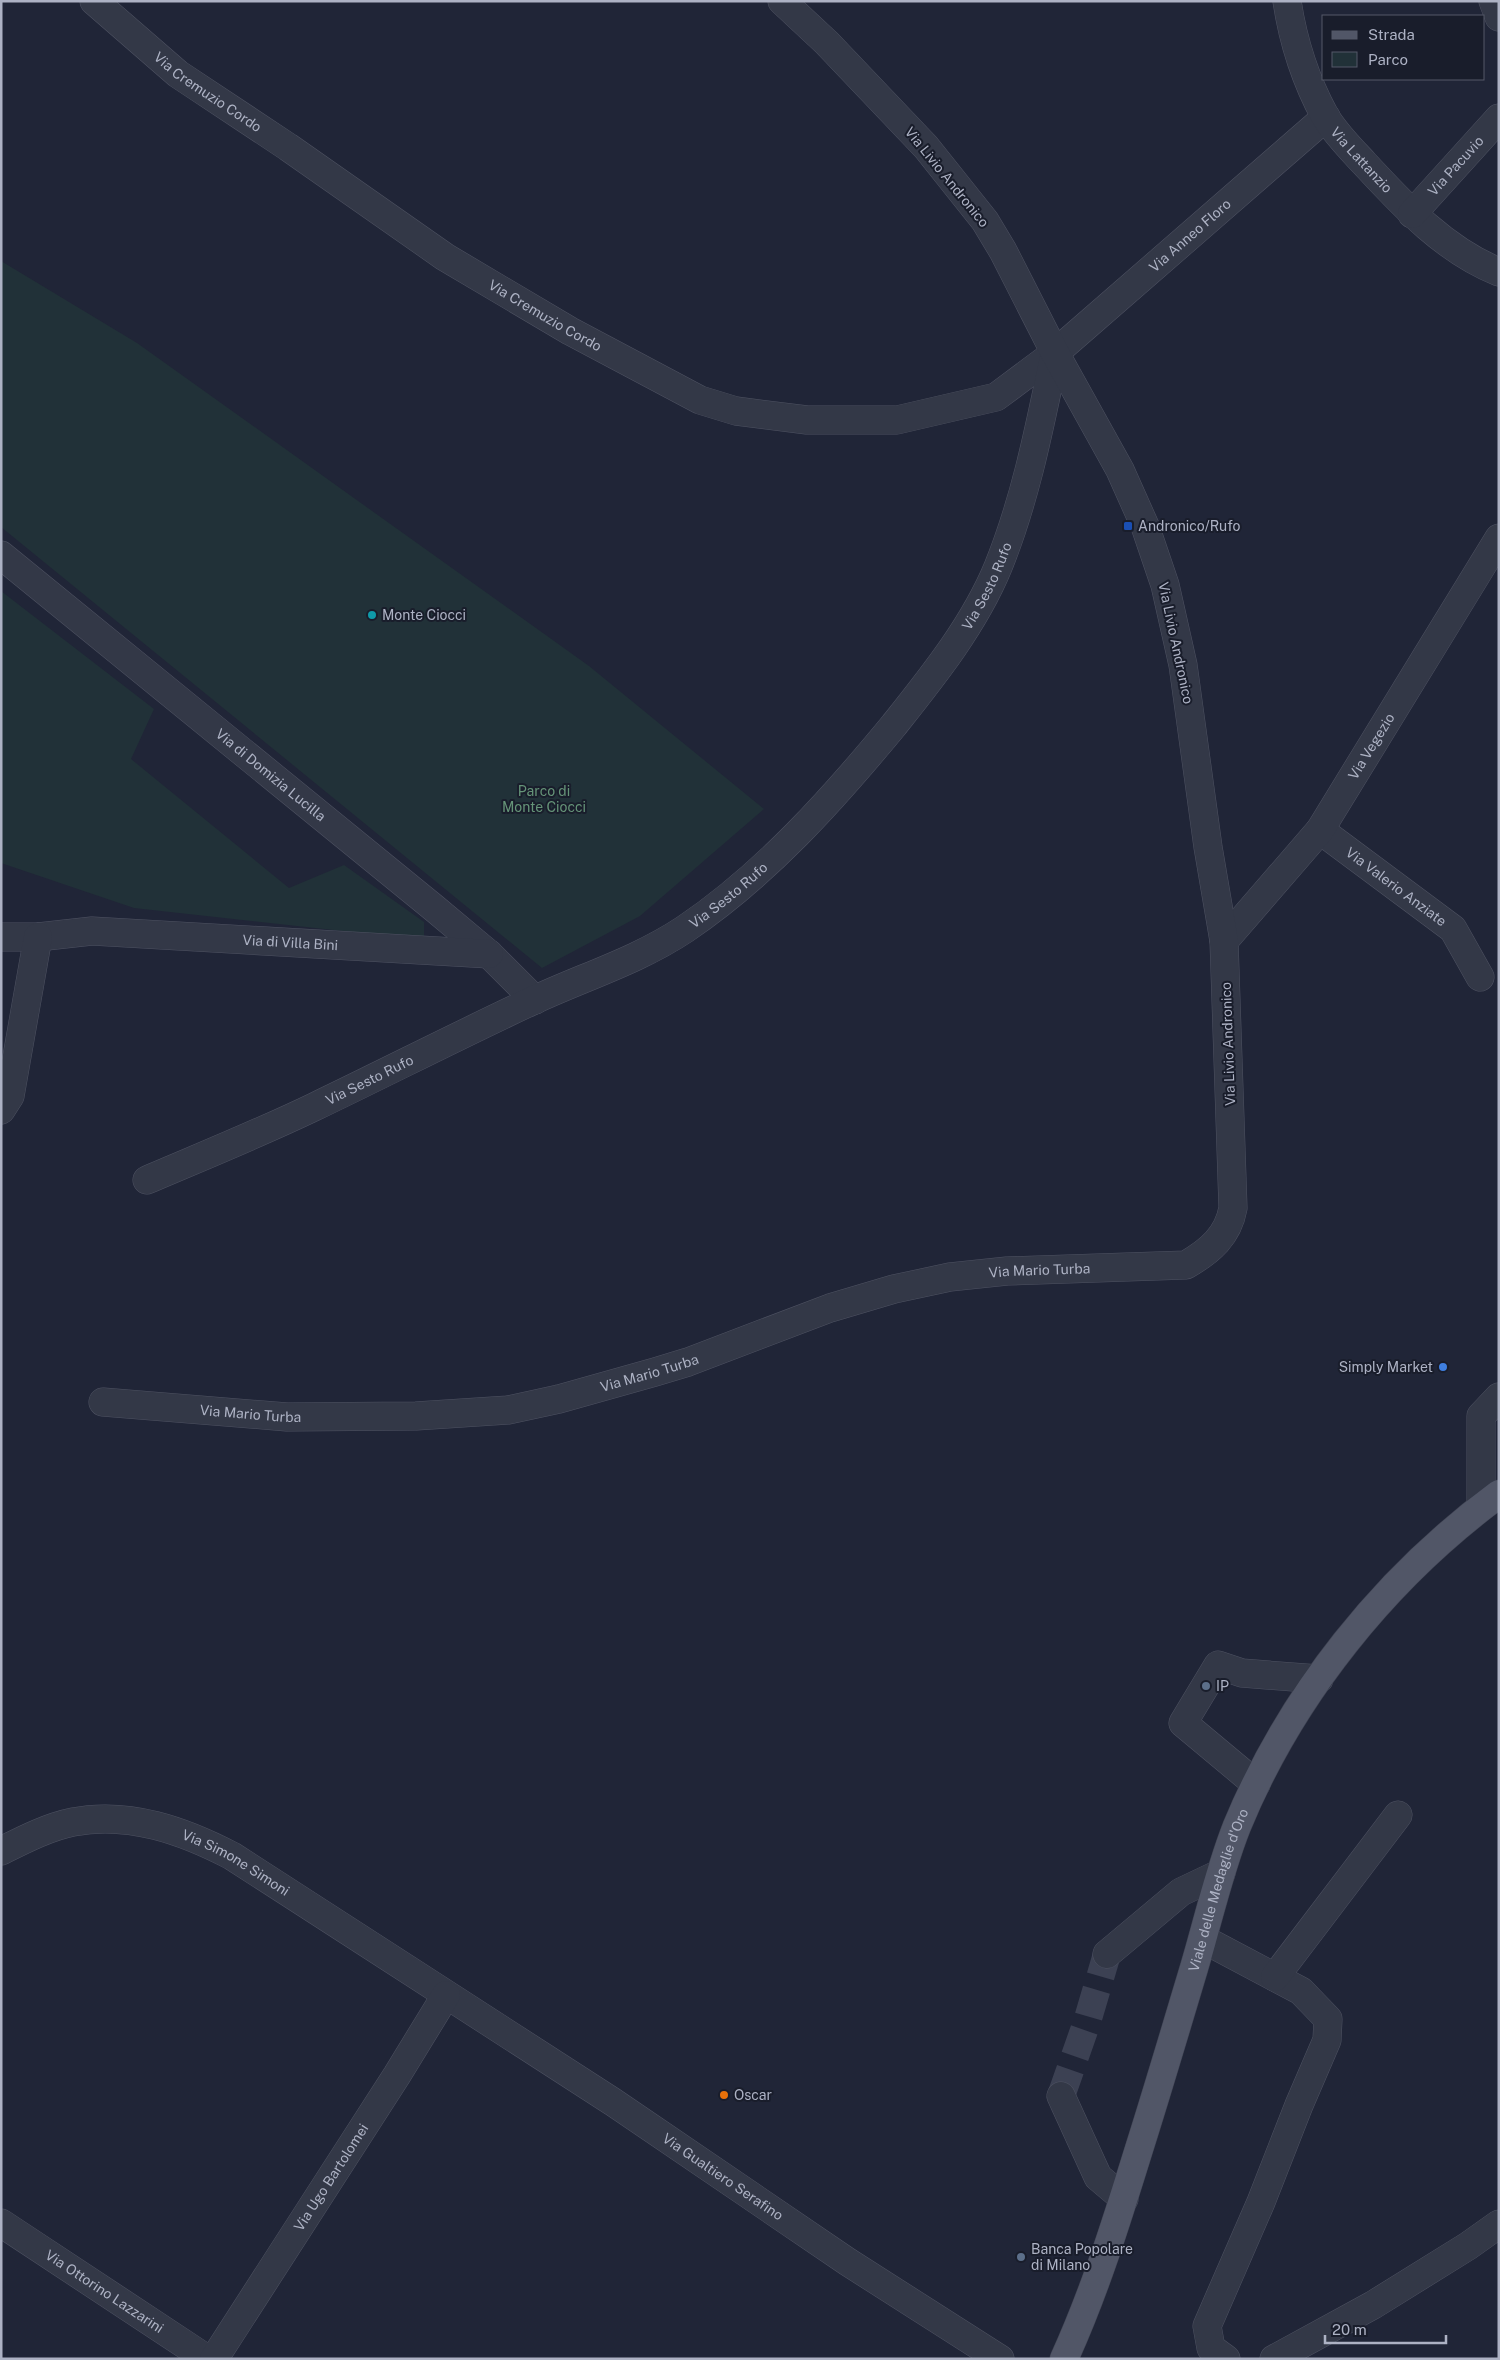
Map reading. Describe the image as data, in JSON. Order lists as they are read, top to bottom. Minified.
{"streets":{"main road":["Viale delle Medaglie d'Oro"],"street":["Via Cremuzio Cordo","Via Lattanzio","Via Pacuvio","Via Livio Andronico","Via Anneo Floro","Via Sesto Rufo","Via Vegezio","Via di Domizia Lucilla","Via Valerio Anziate","Via di Villa Bini","Via Mario Turba","Via Simone Simoni","Via Ugo Bartolomei","Via Gualtiero Serafino","Via Ottorino Lazzarini"]},"crossings":[["Via Cremuzio Cordo","Via Livio Andronico"],["Via Cremuzio Cordo","Via Anneo Floro"],["Via Cremuzio Cordo","Via Sesto Rufo"],["Via Lattanzio","Via Pacuvio"],["Via Lattanzio","Via Anneo Floro"],["Via Livio Andronico","Via Anneo Floro"],["Via Livio Andronico","Via Sesto Rufo"],["Via Livio Andronico","Via Vegezio"],["Via Livio Andronico","Via Mario Turba"],["Via Anneo Floro","Via Sesto Rufo"],["Via Sesto Rufo","Via di Domizia Lucilla"],["Via Vegezio","Via Valerio Anziate"],["Via di Domizia Lucilla","Via di Villa Bini"],["Via Simone Simoni","Via Ugo Bartolomei"],["Via Simone Simoni","Via Gualtiero Serafino"],["Via Ugo Bartolomei","Via Gualtiero Serafino"]],"parks":["Parco di Monte Ciocci"],"places":{"transit":["Andronico/Rufo"],"other":["Monte Ciocci","Simply Market","IP","Oscar","Banca Popolare di Milano"]},"legend":["Strada","Parco"],"scale_bar":"20 m"}
